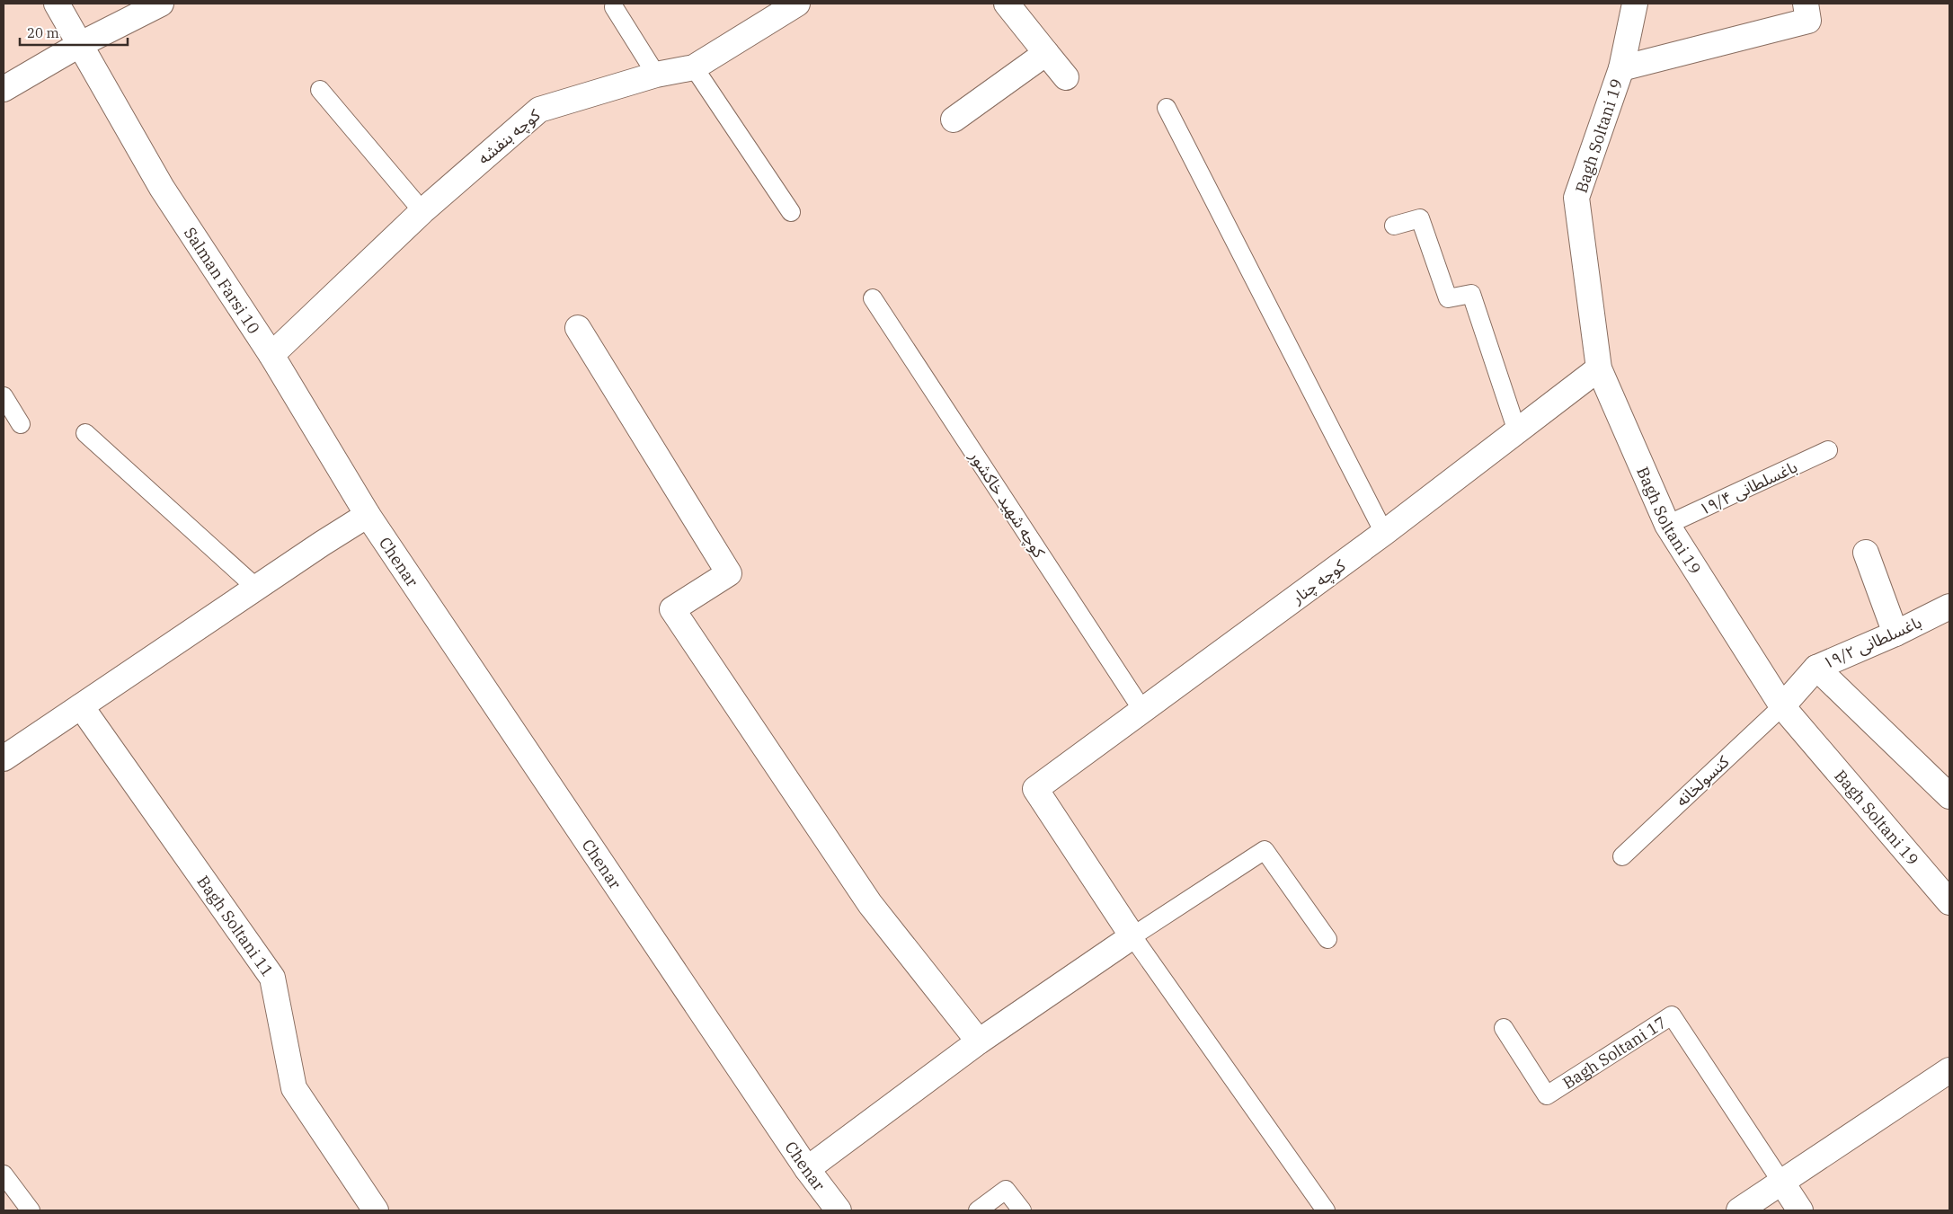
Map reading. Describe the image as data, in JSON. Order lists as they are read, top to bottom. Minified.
{"streets":{"street":["Bagh Soltani 19","کوچه بنفشه","Salman Farsi 10","Chenar","کوچه چنار","باغسلطانی ۱۹/۲","Bagh Soltani 11"],"lane":["باغسلطانی ۱۹/۴","کوچه شهید خاکشور","کنسولخانه","Bagh Soltani 17"]},"crossings":[["Bagh Soltani 19","باغسلطانی ۱۹/۴"],["Bagh Soltani 19","کوچه چنار"],["Bagh Soltani 19","باغسلطانی ۱۹/۲"],["Bagh Soltani 19","کنسولخانه"],["کوچه بنفشه","Salman Farsi 10"],["Salman Farsi 10","Chenar"],["کوچه شهید خاکشور","کوچه چنار"],["باغسلطانی ۱۹/۲","کنسولخانه"]],"scale_bar":"20 m"}
